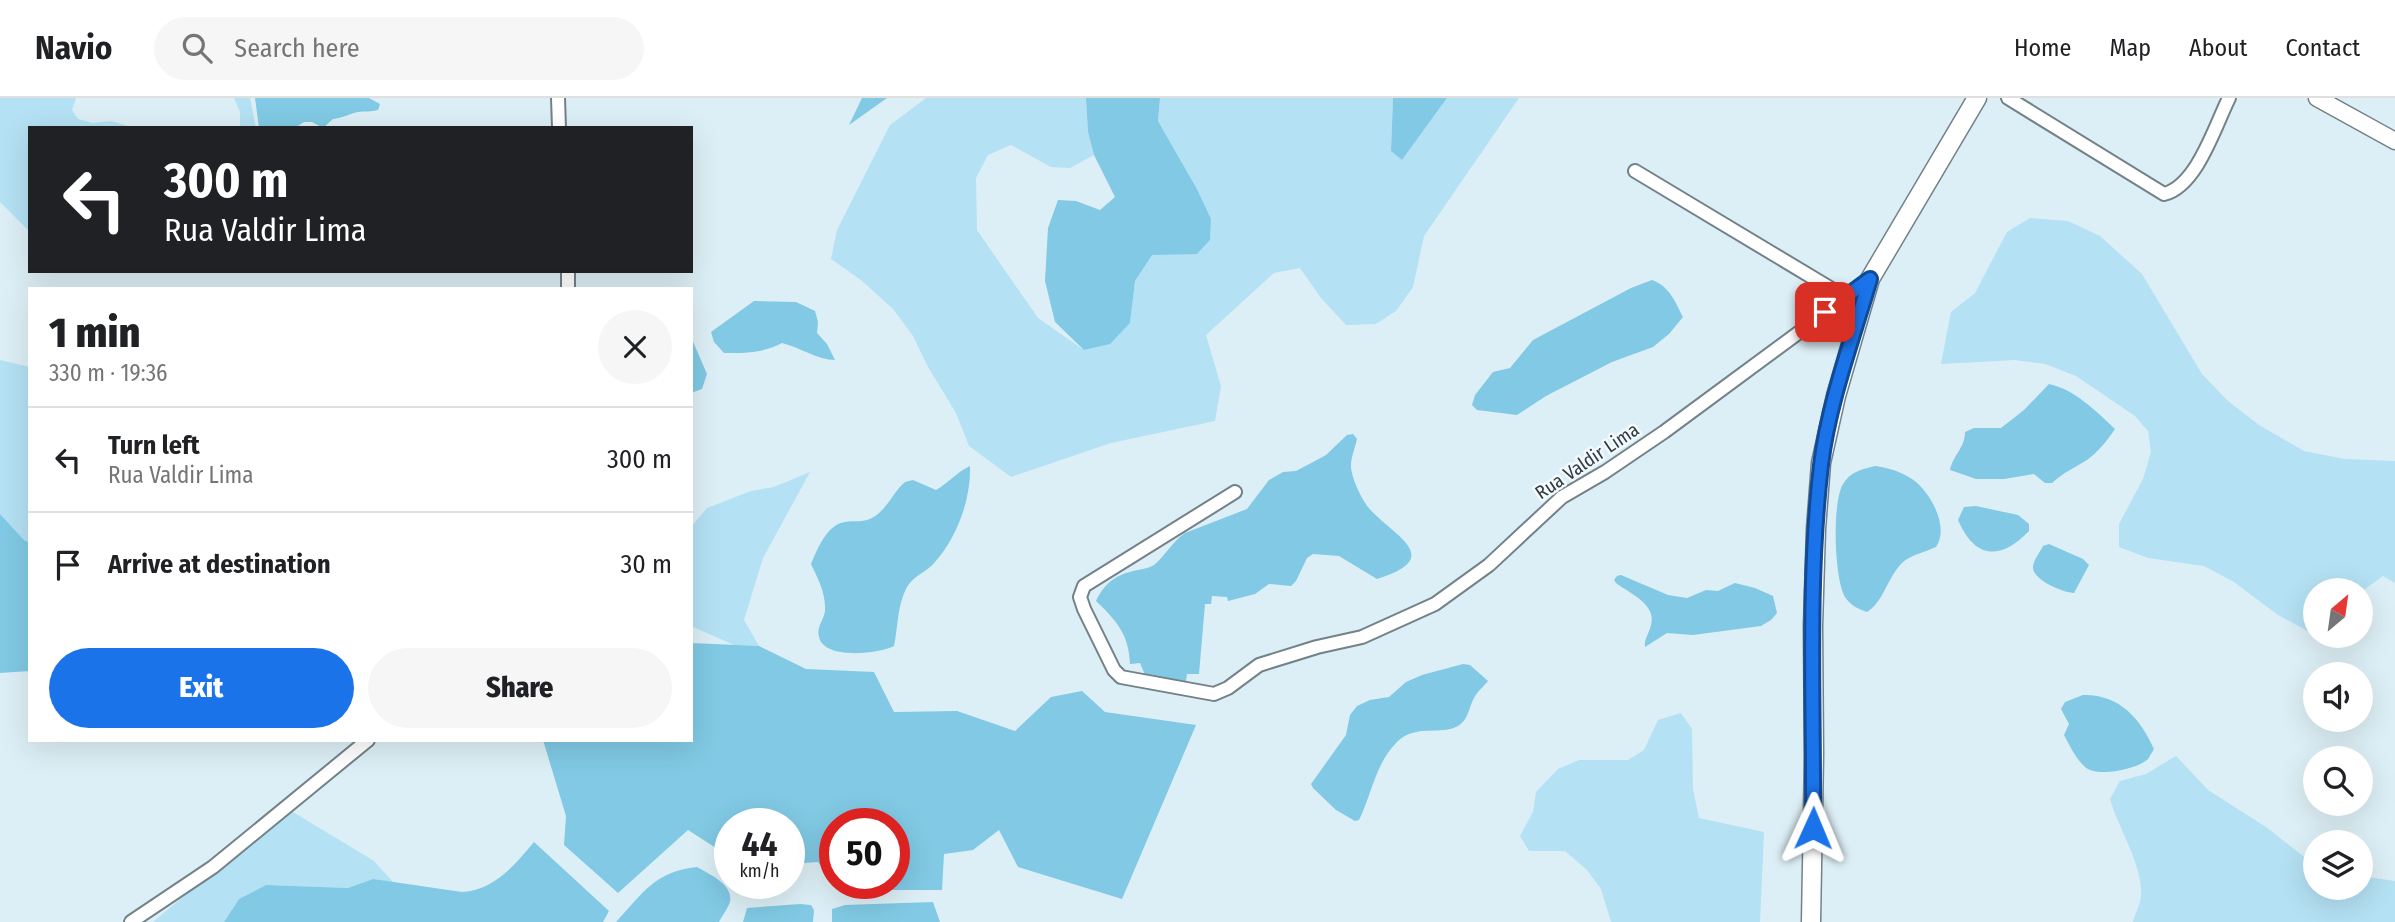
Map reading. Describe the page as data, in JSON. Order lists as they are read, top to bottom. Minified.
{"streets":{"street":["Rua Valdir Lima"]},"north":"top right","page":{"header":"Navio","search":"Search here","nav":["Home","Map","About","Contact"],"turn":["300 m","Rua Valdir Lima"],"heading":["1 min","330 m · 19:36"],"list":[{"name":"Turn left","note":"Rua Valdir Lima","value":"300 m"},{"name":"Arrive at destination","value":"30 m"}],"buttons":["Exit","Share"],"speed":"44 km/h","limit":"50"}}
